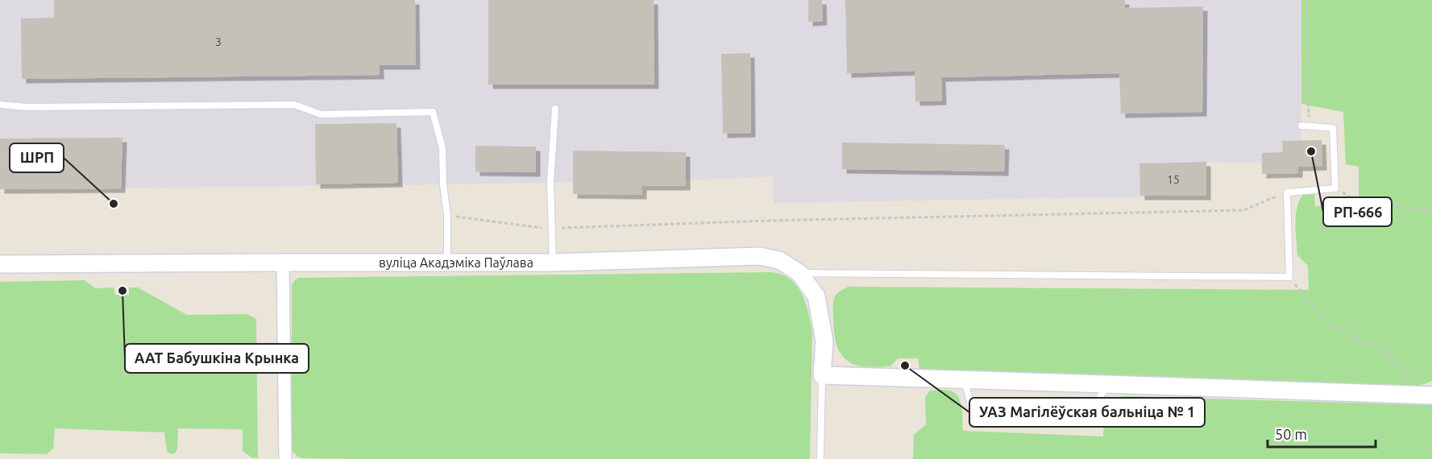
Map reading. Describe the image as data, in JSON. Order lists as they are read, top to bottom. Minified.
{"streets":{"main road":["вуліца Акадэміка Паўлава"]},"places":["РП-666","ШРП","ААТ Бабушкіна Крынка","УАЗ Магілёўская бальніца № 1"],"house_numbers":["3","15"],"scale_bar":"50 m"}
